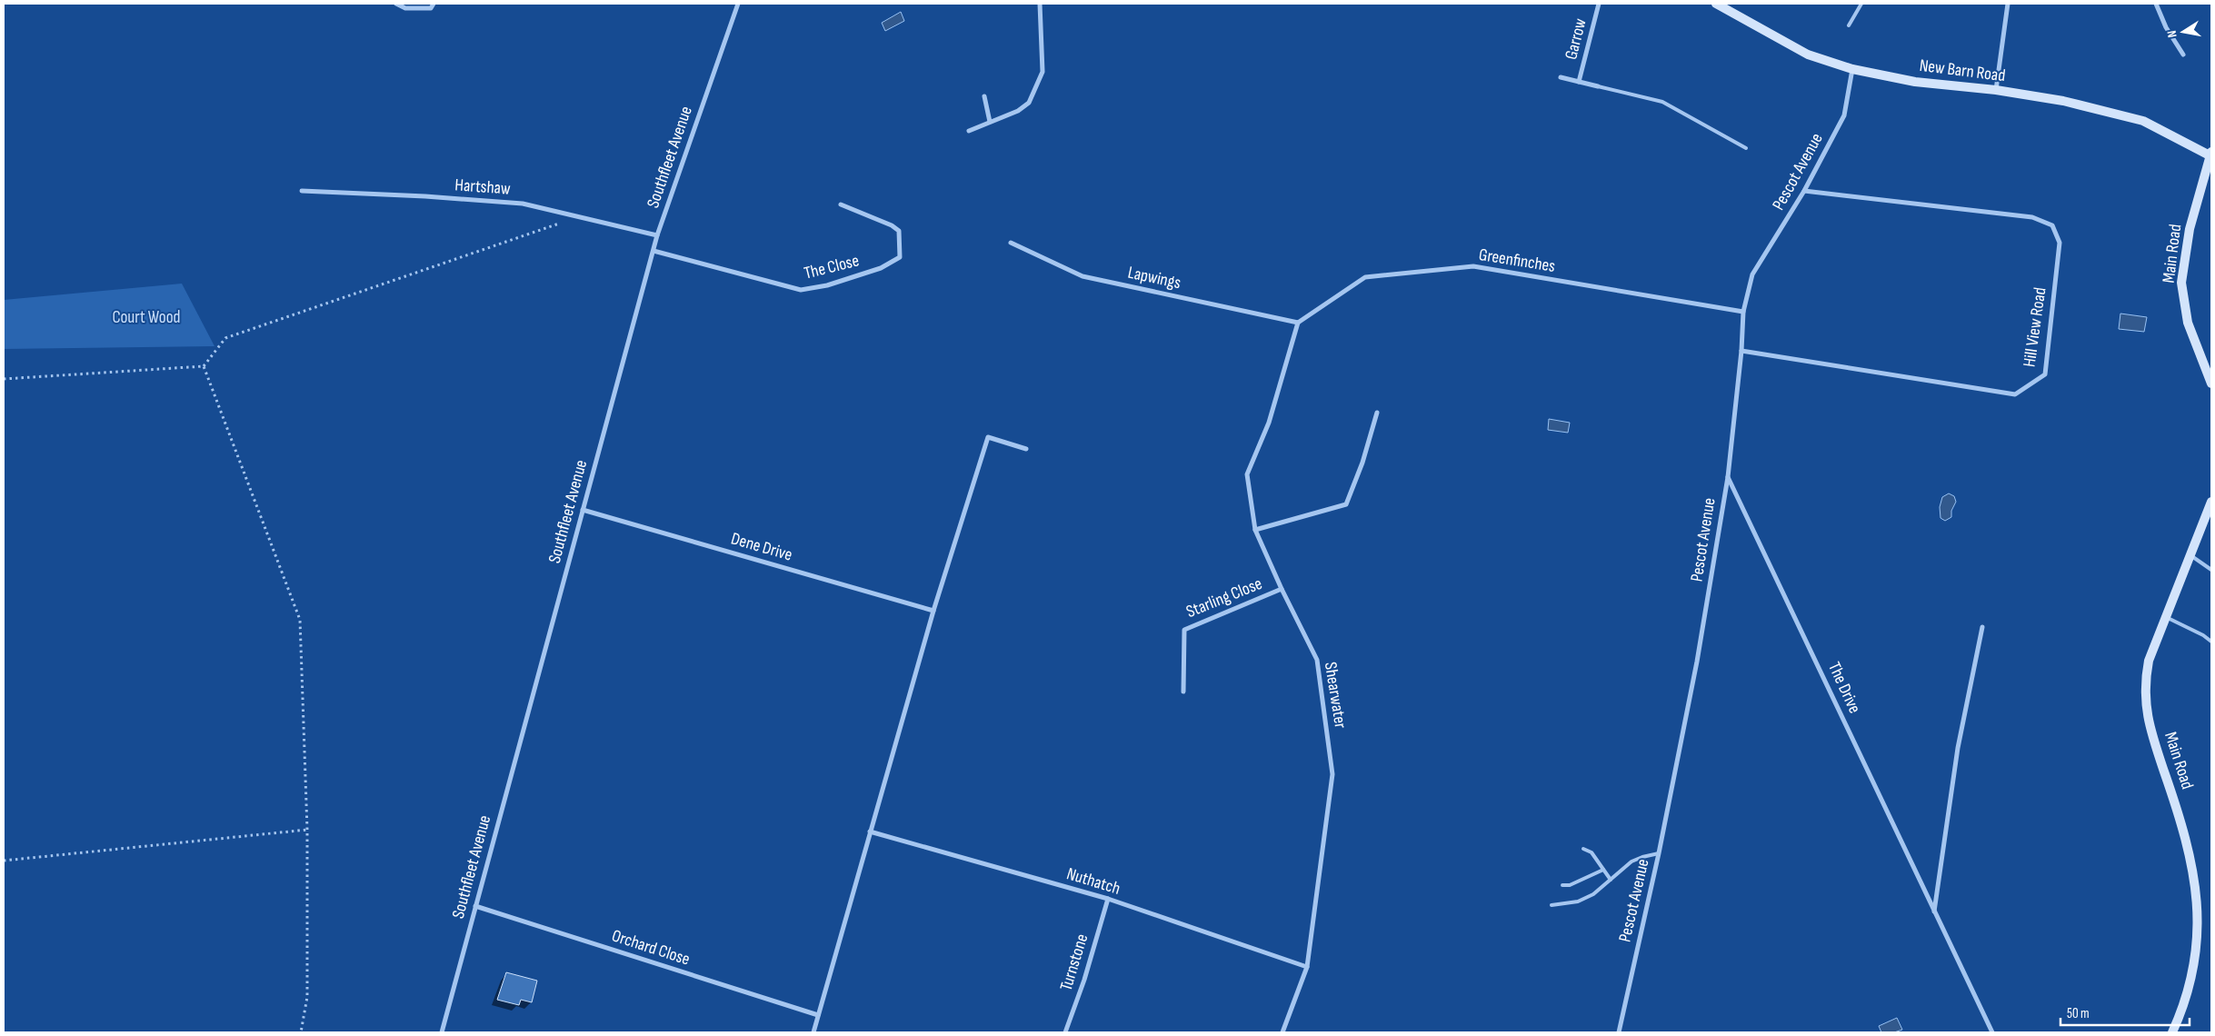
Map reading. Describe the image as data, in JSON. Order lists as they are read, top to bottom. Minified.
{"streets":{"main road":["New Barn Road","Main Road"],"street":["Garrow","Southfleet Avenue","Pescot Avenue","Hartshaw","Greenfinches","The Close","Lapwings","Hill View Road","Dene Drive","Starling Close","The Drive","Shearwater","Nuthatch","Orchard Close","Turnstone"]},"crossings":[["New Barn Road","Pescot Avenue"],["New Barn Road","Main Road"],["Southfleet Avenue","Hartshaw"],["Southfleet Avenue","The Close"],["Southfleet Avenue","Dene Drive"],["Southfleet Avenue","Orchard Close"],["Pescot Avenue","Greenfinches"],["Pescot Avenue","Hill View Road"],["Pescot Avenue","The Drive"],["Greenfinches","Lapwings"],["Greenfinches","Shearwater"],["Lapwings","Shearwater"],["Starling Close","Shearwater"],["Shearwater","Nuthatch"],["Nuthatch","Turnstone"]],"parks":["Court Wood"],"scale_bar":"50 m","north":"left"}
